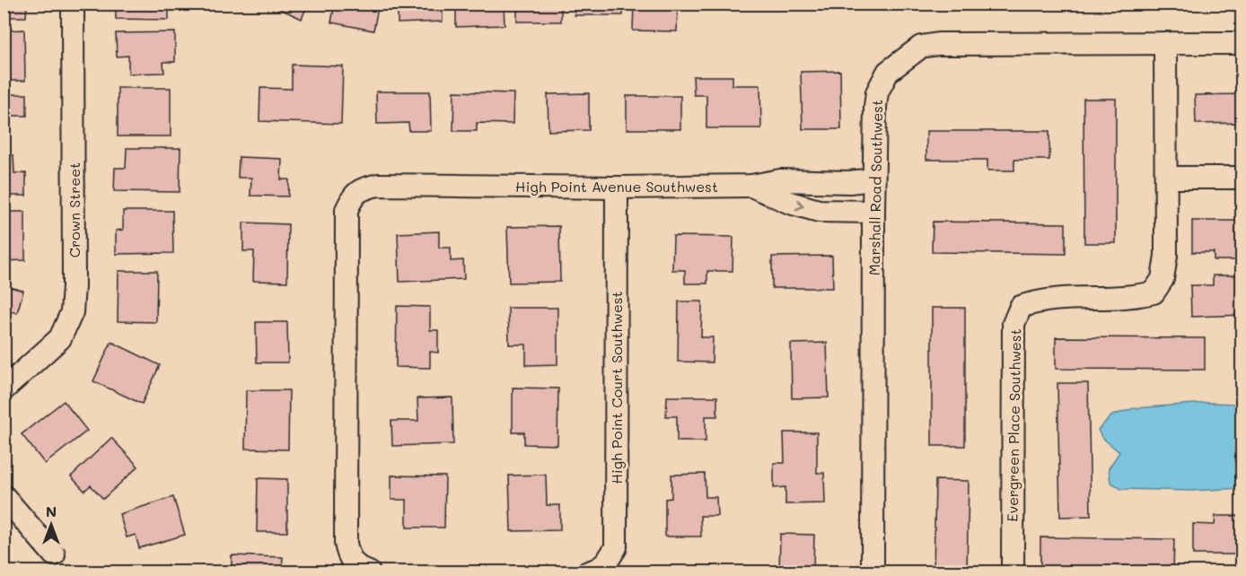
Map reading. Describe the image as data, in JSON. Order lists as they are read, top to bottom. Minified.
{"streets":{"street":["High Point Avenue Southwest","Marshall Road Southwest","Crown Street","High Point Court Southwest","Evergreen Place Southwest"]},"crossings":[["High Point Avenue Southwest","Marshall Road Southwest"],["High Point Avenue Southwest","High Point Court Southwest"],["Marshall Road Southwest","Evergreen Place Southwest"]],"north":"top"}
